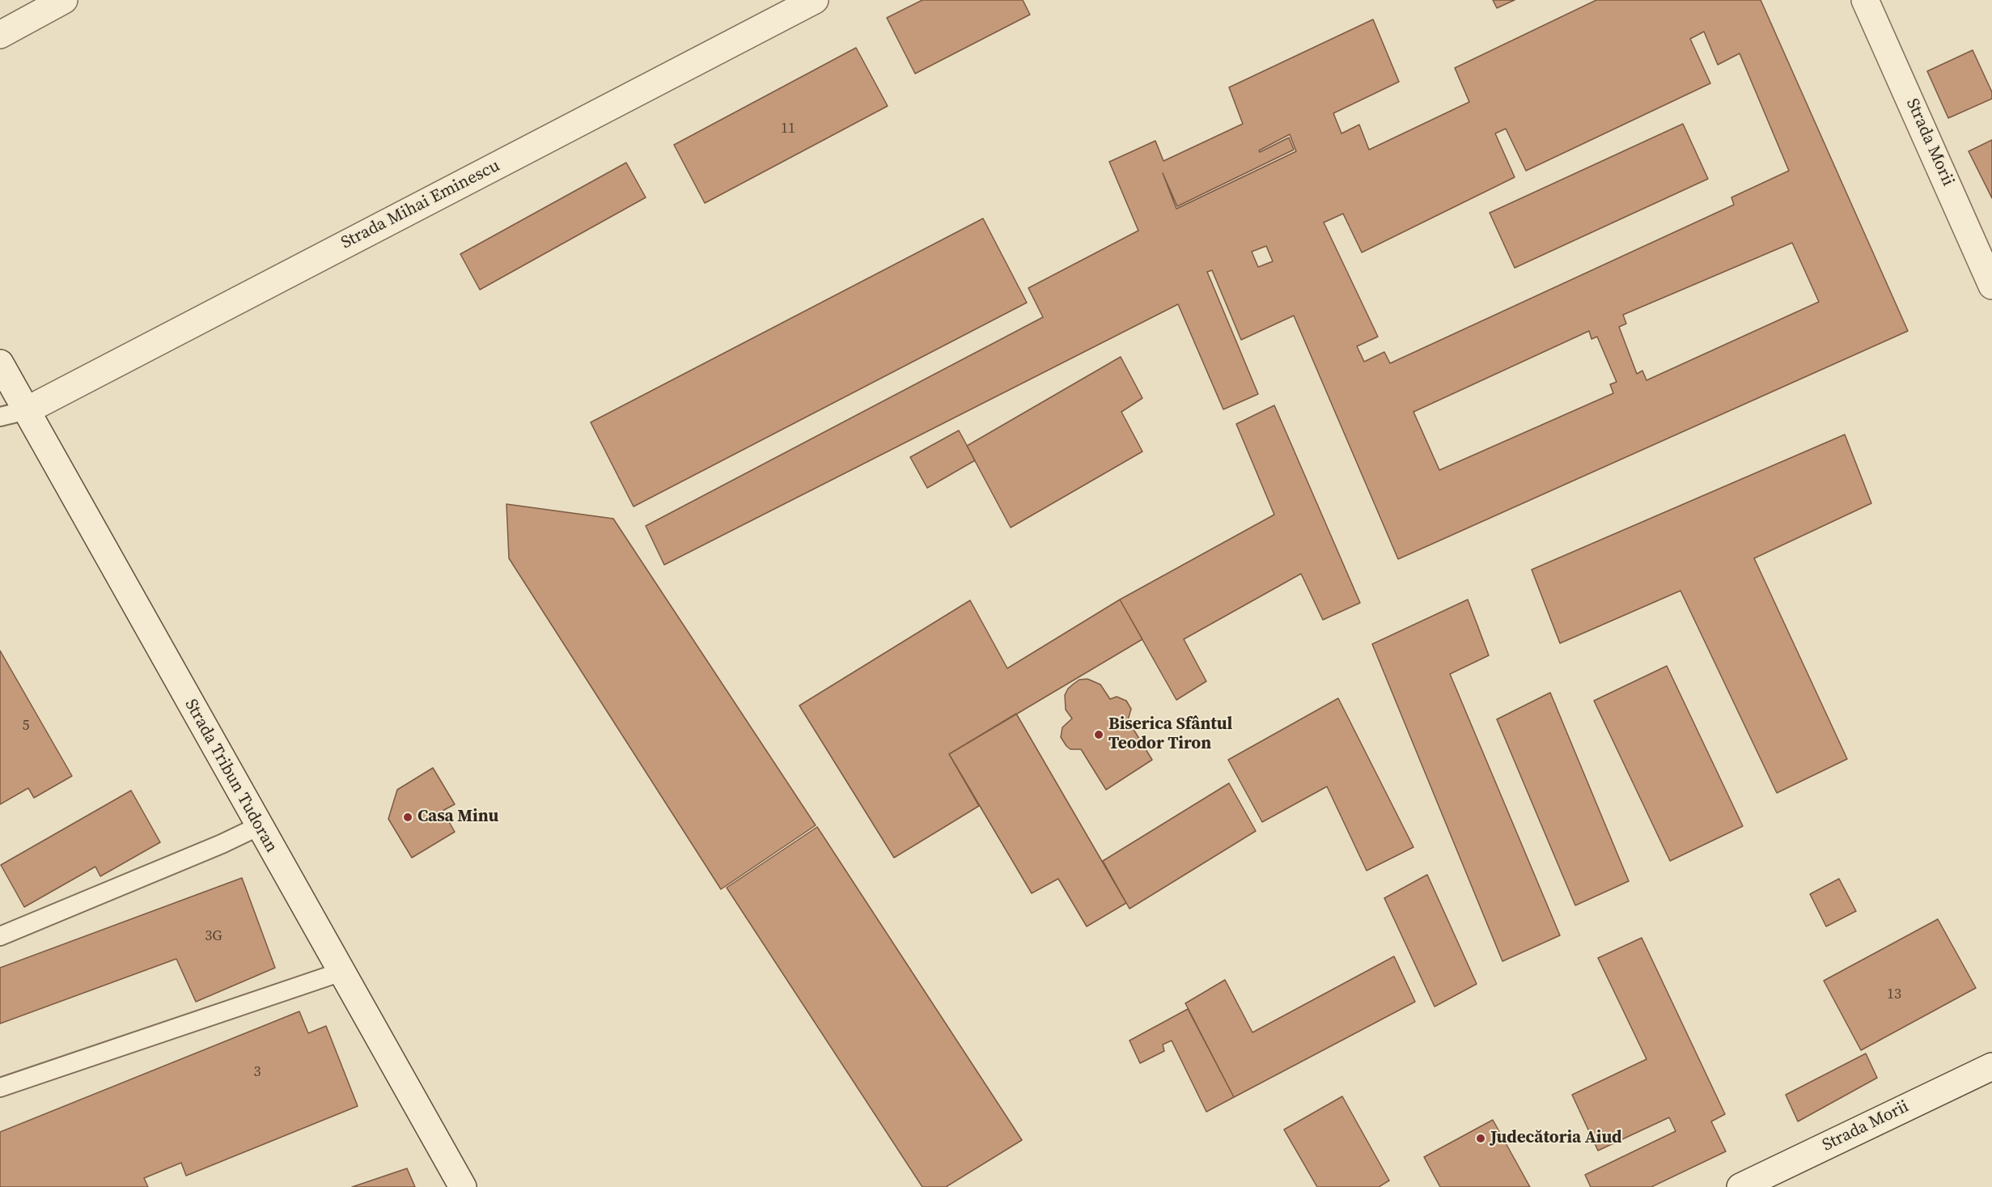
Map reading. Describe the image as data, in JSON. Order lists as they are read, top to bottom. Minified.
{"streets":{"street":["Strada Morii","Strada Mihai Eminescu","Strada Tribun Tudoran"]},"crossings":[["Strada Mihai Eminescu","Strada Tribun Tudoran"]],"places":["Biserica Sfântul Teodor Tiron","Casa Minu","Judecătoria Aiud"],"house_numbers":["11","5","3G","13","3"]}
